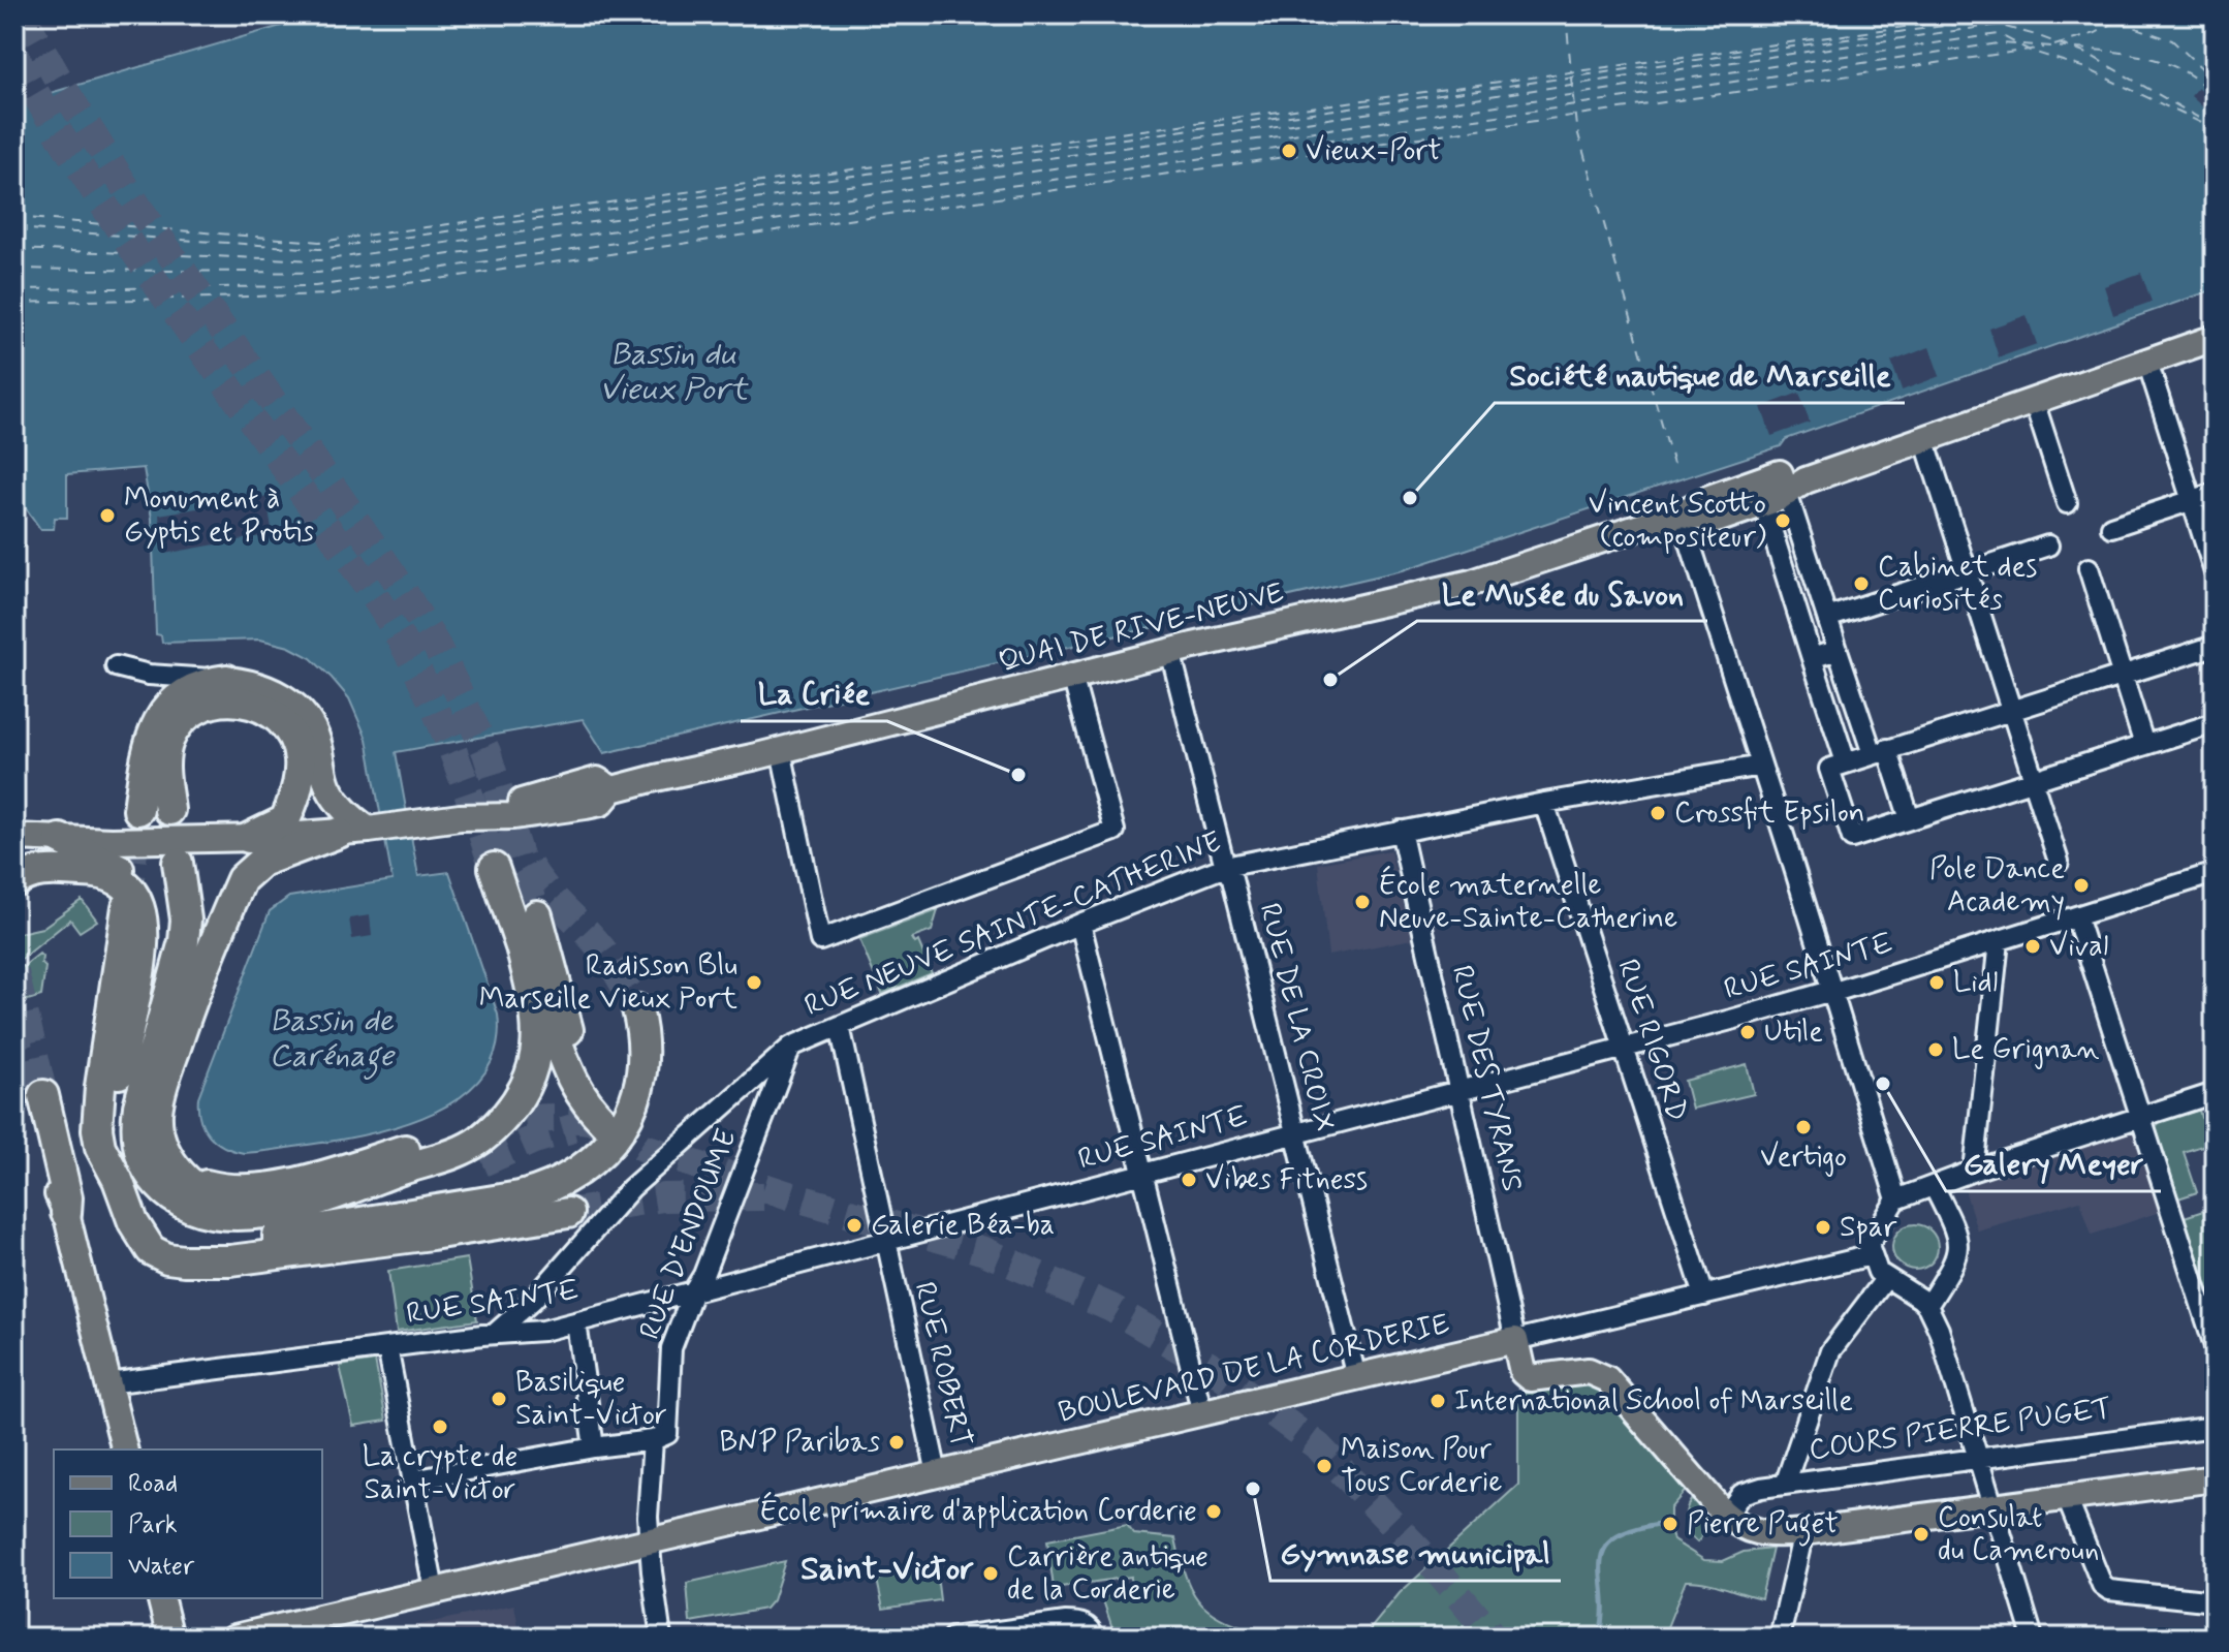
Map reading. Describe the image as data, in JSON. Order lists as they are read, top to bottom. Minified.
{"streets":{"main road":["QUAI DE RIVE-NEUVE","BOULEVARD DE LA CORDERIE"],"street":["RUE NEUVE SAINTE-CATHERINE","RUE SAINTE","RUE DE LA CROIX","RUE RIGORD","RUE DES TYRANS","RUE D'ENDOUME","RUE ROBERT","COURS PIERRE PUGET"]},"crossings":[["QUAI DE RIVE-NEUVE","RUE DE LA CROIX"],["RUE NEUVE SAINTE-CATHERINE","RUE SAINTE"],["RUE NEUVE SAINTE-CATHERINE","RUE DE LA CROIX"],["RUE NEUVE SAINTE-CATHERINE","RUE RIGORD"],["RUE NEUVE SAINTE-CATHERINE","RUE DES TYRANS"],["RUE NEUVE SAINTE-CATHERINE","RUE D'ENDOUME"],["RUE NEUVE SAINTE-CATHERINE","RUE ROBERT"],["RUE SAINTE","RUE DE LA CROIX"],["RUE SAINTE","RUE RIGORD"],["RUE SAINTE","RUE DES TYRANS"],["RUE SAINTE","RUE D'ENDOUME"],["RUE SAINTE","RUE ROBERT"],["RUE DE LA CROIX","BOULEVARD DE LA CORDERIE"],["RUE RIGORD","BOULEVARD DE LA CORDERIE"],["RUE DES TYRANS","BOULEVARD DE LA CORDERIE"],["RUE D'ENDOUME","BOULEVARD DE LA CORDERIE"],["RUE ROBERT","BOULEVARD DE LA CORDERIE"]],"districts":["Saint-Victor"],"water":["Bassin du Vieux Port","Bassin de Carénage"],"places":["Vieux-Port","Société nautique de Marseille","Monument à Gyptis et Protis","Vincent Scotto (compositeur)","Cabinet des Curiosités","Le Musée du Savon","La Criée","Crossfit Epsilon","Pole Dance Academy","École maternelle Neuve-Sainte-Catherine","Vival","Radisson Blu Marseille Vieux Port","Lidl","Utile","Le Grignan","Galery Meyer","Vertigo","Vibes Fitness","Galerie Béa-ba","Spar","Basilique Saint-Victor","International School of Marseille","La crypte de Saint-Victor","BNP Paribas","Maison Pour Tous Corderie","Gymnase municipal","École primaire d'application Corderie","Pierre Puget","Consulat du Cameroun","Carrière antique de la Corderie"],"legend":["Road","Park","Water"]}
